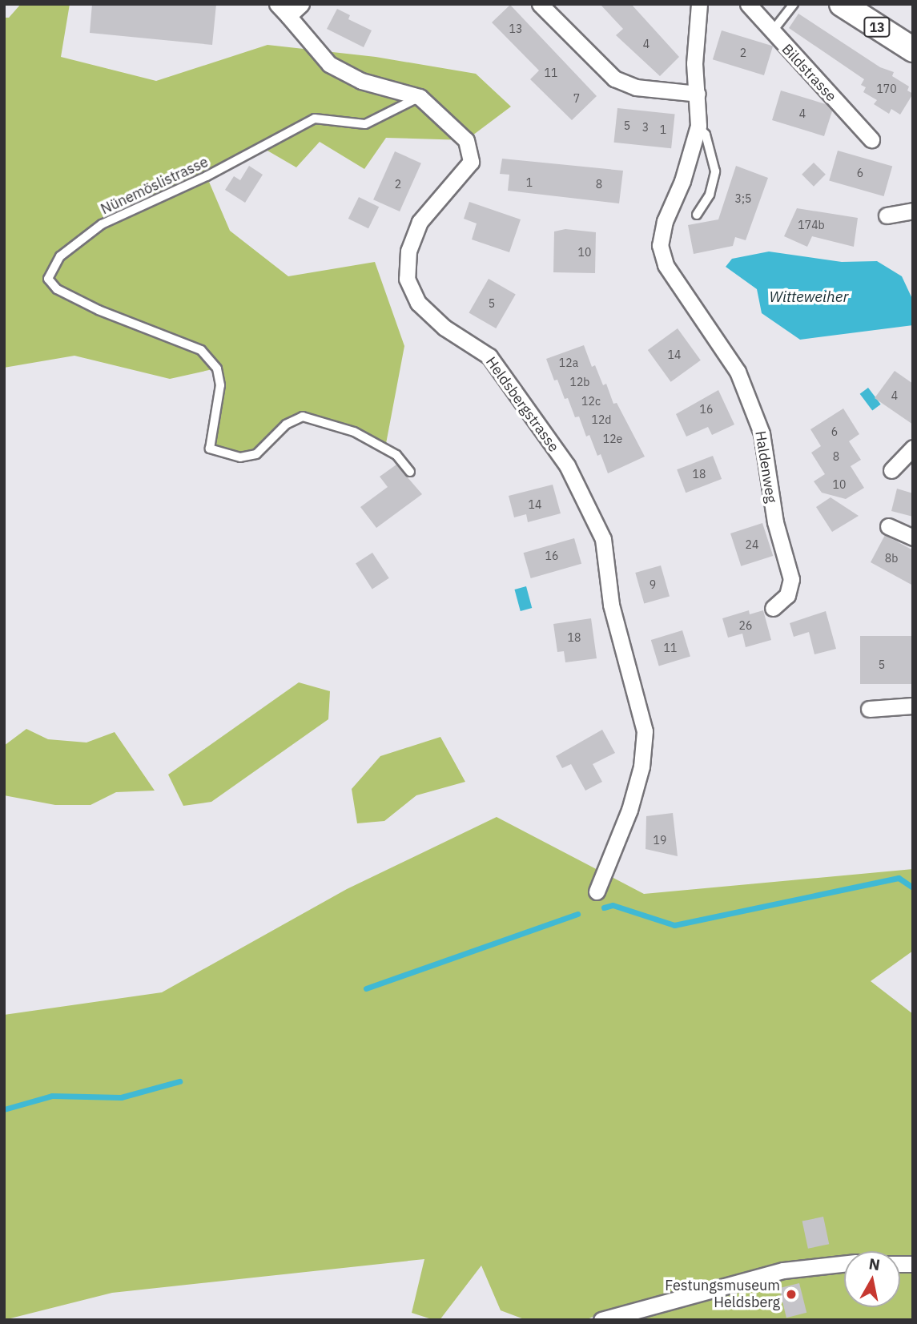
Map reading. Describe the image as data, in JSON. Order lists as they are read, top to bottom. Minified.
{"streets":{"main road":["13"],"street":["Bildstrasse","Heldsbergstrasse","Haldenweg"],"lane":["Nünemöslistrasse"]},"crossings":[["Nünemöslistrasse","Heldsbergstrasse"]],"water":["Witteweiher"],"places":["Festungsmuseum Heldsberg"],"house_numbers":["13","4","2","11","170","7","4","5","3","1","6","1","2","8","3;5","174b","10","5","14","12a","12b","4","12c","16","12d","6","12e","8","18","10","14","24","16","8b","9","26","18","11","5","19"],"north":"top"}
